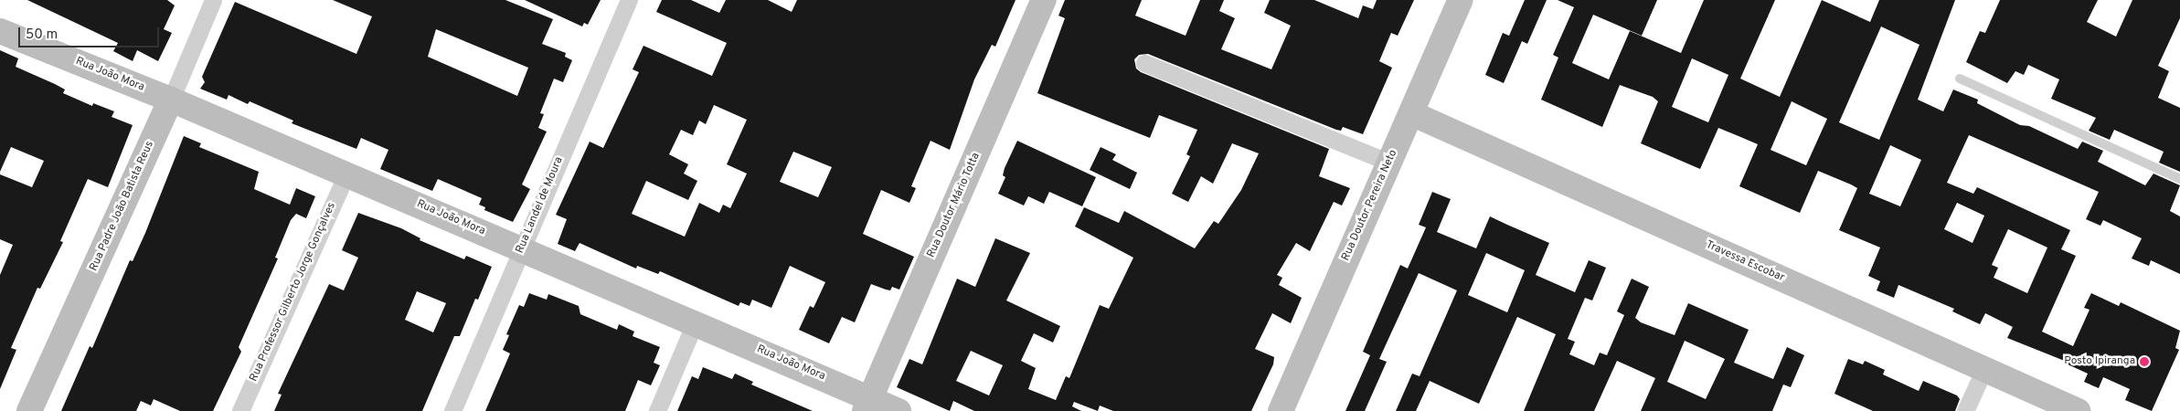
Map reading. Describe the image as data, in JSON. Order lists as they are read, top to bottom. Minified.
{"streets":{"street":["Rua João Mora","Rua Landel de Moura","Rua Doutor Mário Totta","Rua Doutor Pereira Neto","Rua Padre João Batista Reus","Travessa Escobar","Rua Professor Gilberto Jorge Gonçalves"]},"crossings":[["Rua João Mora","Rua Landel de Moura"],["Rua João Mora","Rua Doutor Mário Totta"],["Rua João Mora","Rua Padre João Batista Reus"],["Rua João Mora","Rua Professor Gilberto Jorge Gonçalves"],["Rua Doutor Pereira Neto","Travessa Escobar"]],"places":["Posto Ipiranga"],"scale_bar":"50 m"}
